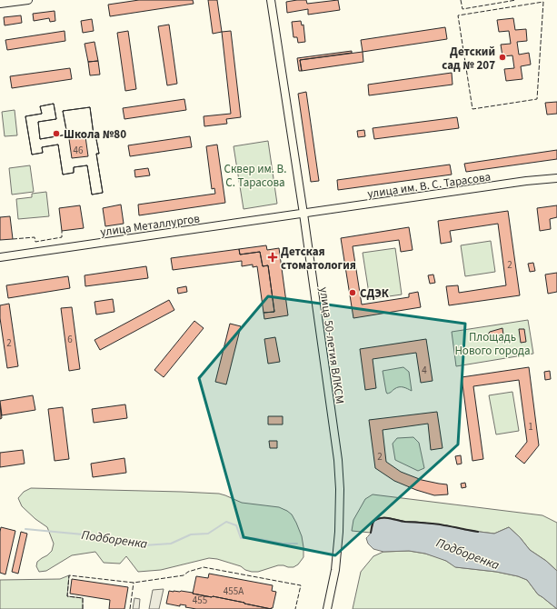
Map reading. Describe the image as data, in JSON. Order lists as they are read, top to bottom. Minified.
{"streets":{"main road":["улица им. В. С. Тарасова","улица Металлургов","улица 50-летия ВЛКСМ"]},"crossings":[["улица им. В. С. Тарасова","улица Металлургов"],["улица им. В. С. Тарасова","улица 50-летия ВЛКСМ"],["улица Металлургов","улица 50-летия ВЛКСМ"]],"water":["Подборенка"],"parks":["Сквер им. В. С. Тарасова","Площадь Нового города"],"places":{"other":["Детский сад № 207","Школа №80","СДЭК"],"health":["Детская стоматология"]},"house_numbers":["46","2","6","2","4","1","2","455А","455"]}
